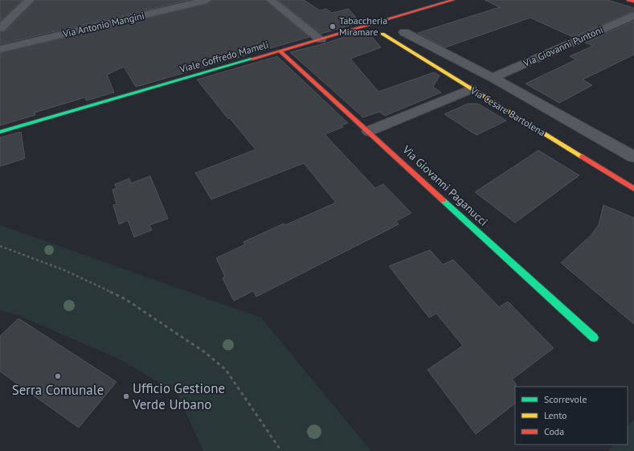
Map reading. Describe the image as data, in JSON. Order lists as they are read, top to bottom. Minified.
{"streets":{"street":["Via Antonio Mangini","Via Giovanni Puntoni","Viale Goffredo Mameli","Via Cesare Bartolena","Via Giovanni Paganucci"]},"crossings":[["Via Giovanni Puntoni","Via Cesare Bartolena"],["Viale Goffredo Mameli","Via Giovanni Paganucci"]],"places":["Tabaccheria Miramare","Serra Comunale","Ufficio Gestione Verde Urbano"],"legend":["Scorrevole","Lento","Coda"]}
